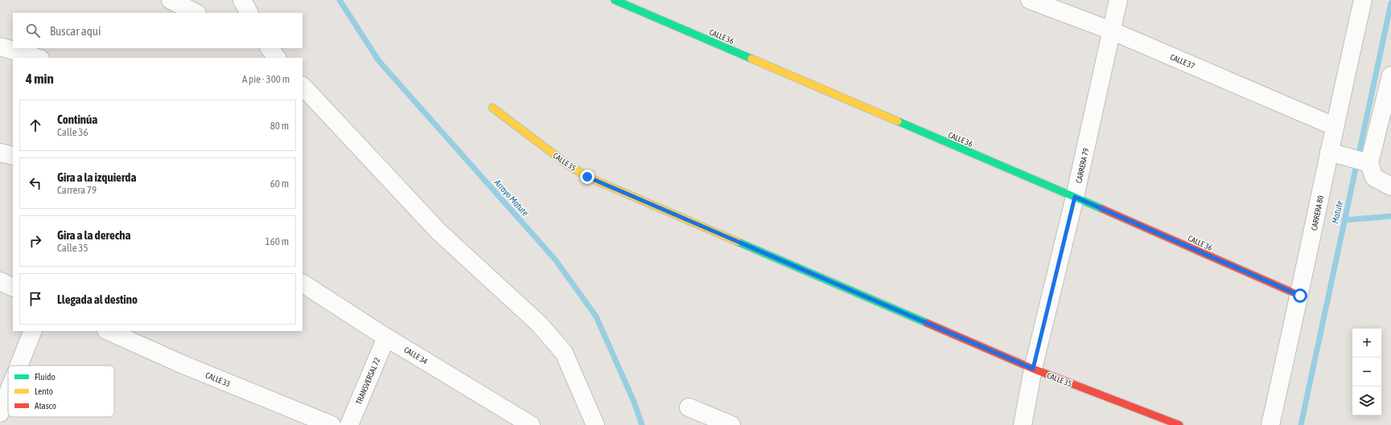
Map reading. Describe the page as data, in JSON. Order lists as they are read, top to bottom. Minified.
{"streets":{"street":["CALLE 36","CALLE 37","CALLE 35","CARRERA 79","CARRERA 80","CALLE 34","CALLE 33","TRANSVERSAL 72"]},"crossings":[["CALLE 36","CARRERA 79"],["CALLE 36","CARRERA 80"],["CALLE 37","CARRERA 79"],["CALLE 37","CARRERA 80"],["CALLE 35","CARRERA 79"],["CALLE 34","TRANSVERSAL 72"]],"water":["Arroyo Matute","Matute"],"legend":["Fluido","Lento","Atasco"],"page":{"search":"Buscar aquí","heading":["4 min","A pie · 300 m"],"list":[["Continúa","Calle 36","80 m"],["Gira a la izquierda","Carrera 79","60 m"],["Gira a la derecha","Calle 35","160 m"],"Llegada al destino"],"map_buttons":["+","−"]}}
